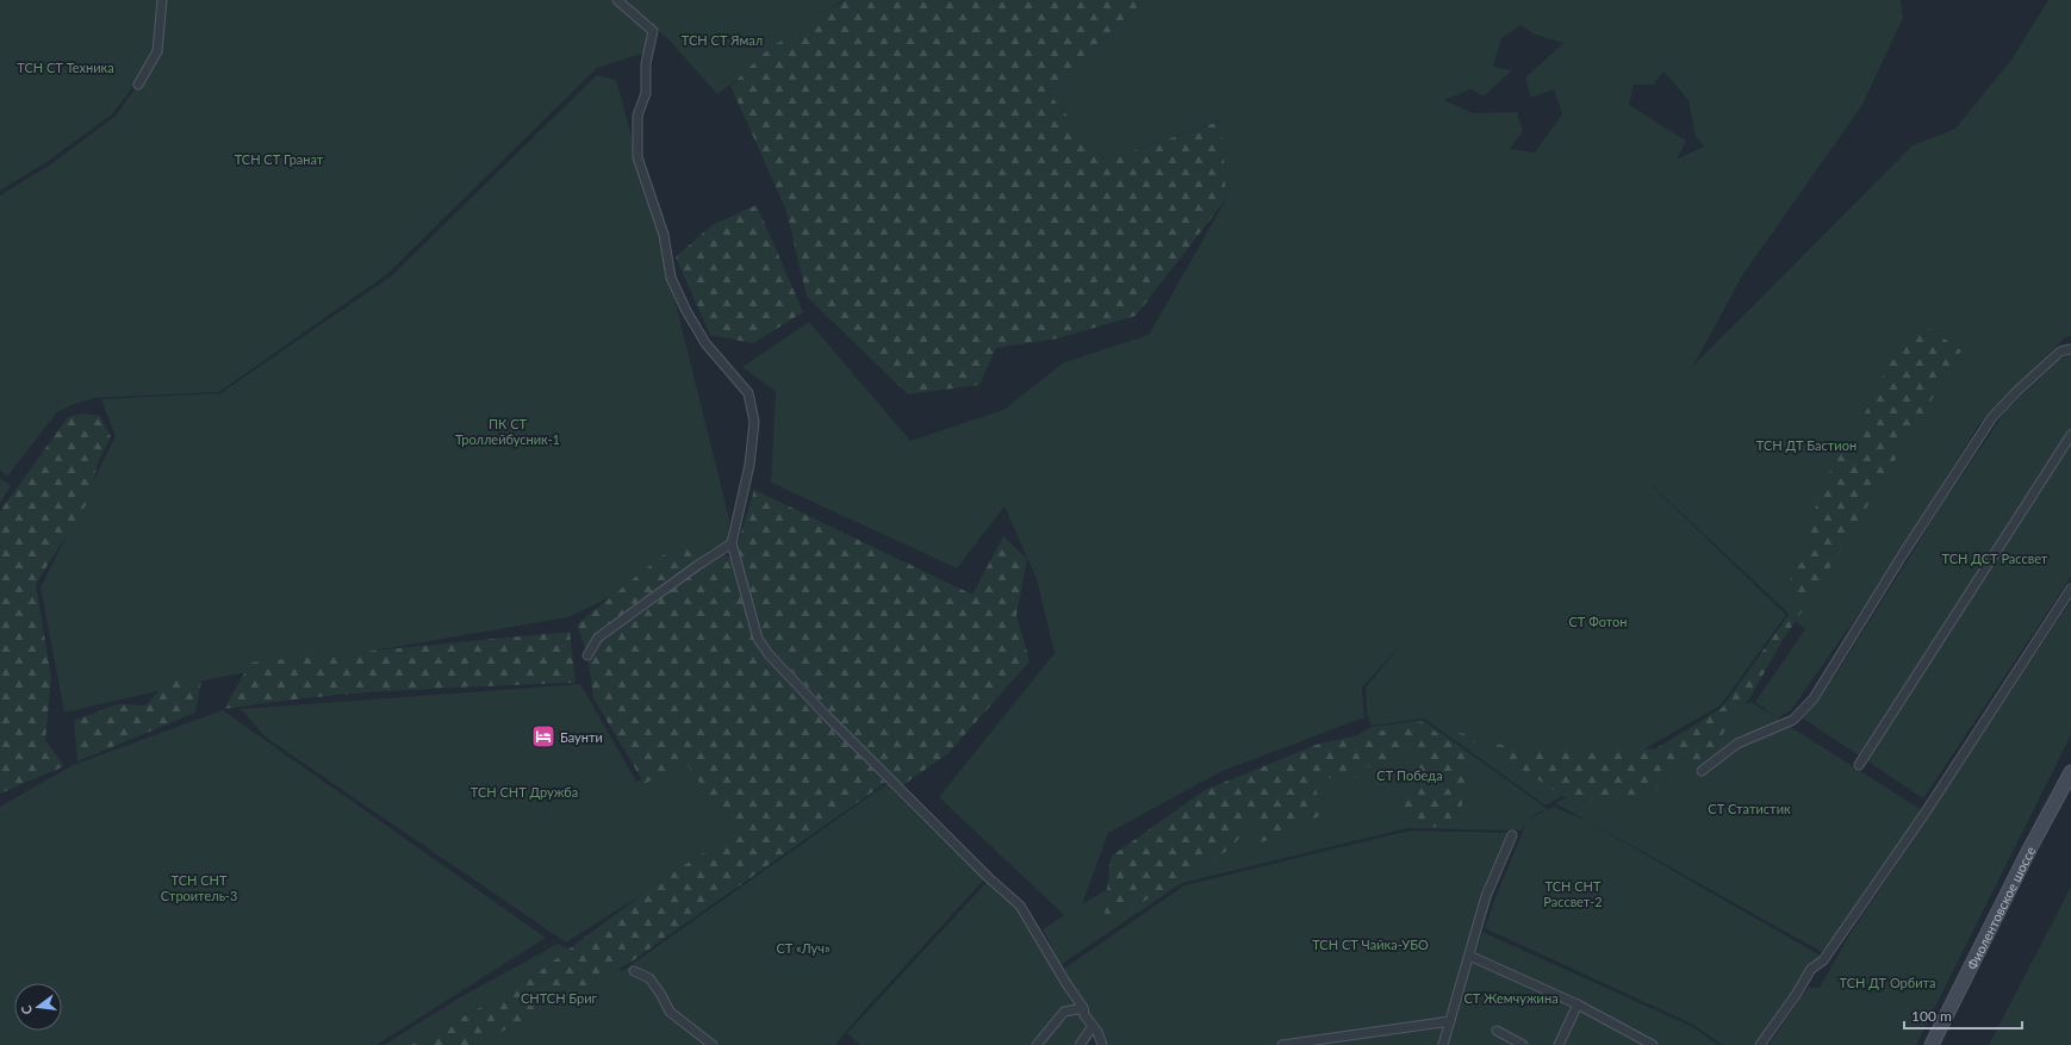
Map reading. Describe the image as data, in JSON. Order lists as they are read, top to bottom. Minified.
{"streets":{"main road":["Фиолентовское шоссе"]},"parks":["ТСН СТ Ямал","ТСН СТ Техника","ТСН СТ Гранат","ПК СТ Троллейбусник-1","ТСН ДТ Бастион","ТСН ДСТ Рассвет","СТ Фотон","СТ Победа","ТСН СНТ Дружба","СТ Статистик","ТСН СНТ Строитель-3","ТСН СНТ Рассвет-2","ТСН СТ Чайка-УБО","СТ «Луч»","ТСН ДТ Орбита","СНТСН Бриг","СТ Жемчужина"],"places":{"hotel":["Баунти"]},"scale_bar":"100 m","north":"left"}
